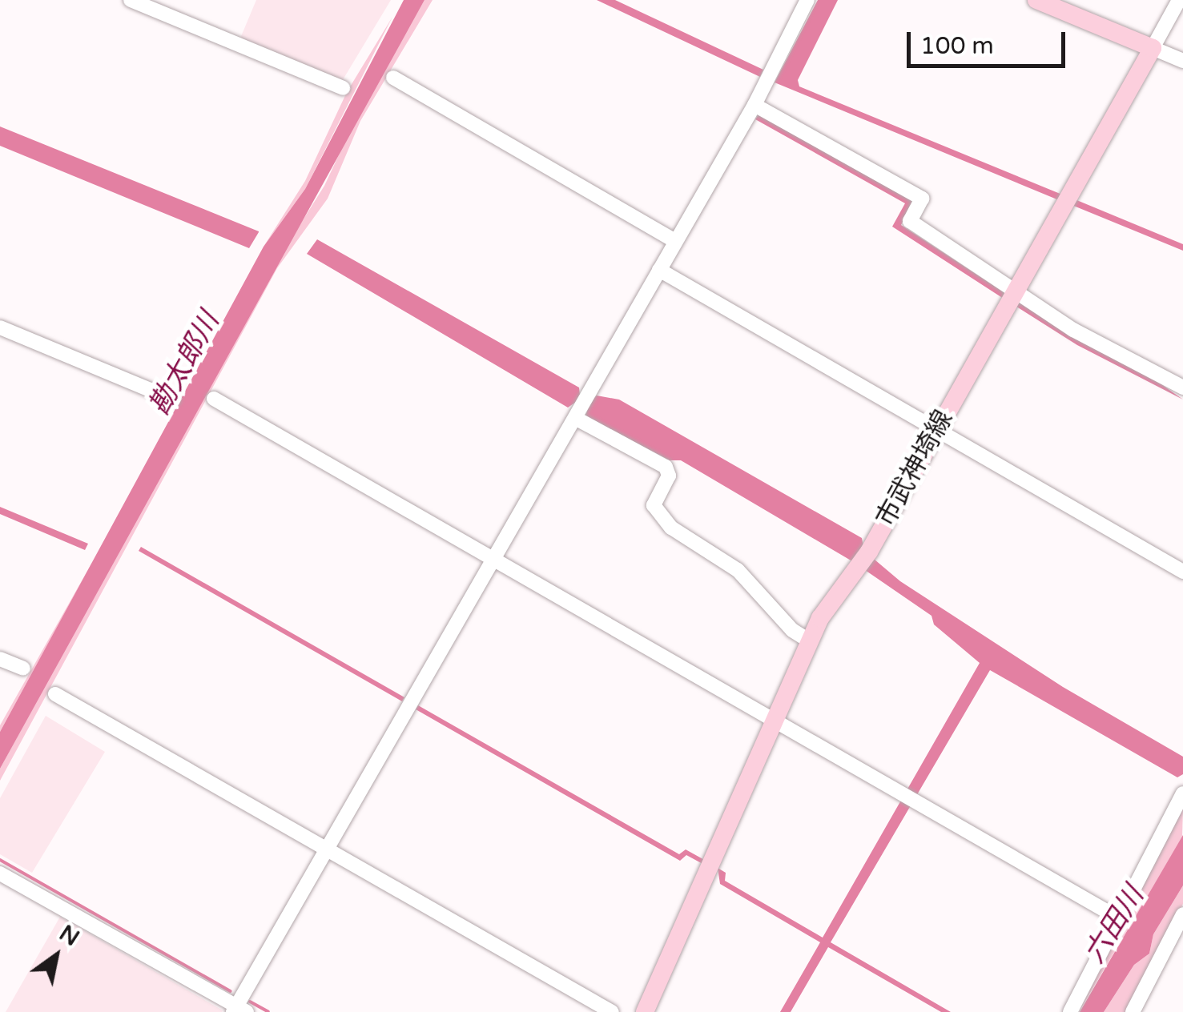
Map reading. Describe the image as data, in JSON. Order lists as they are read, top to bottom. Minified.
{"streets":{"main road":["市武神埼線"]},"water":["勘太郎川","六田川"],"scale_bar":"100 m","north":"top right"}
